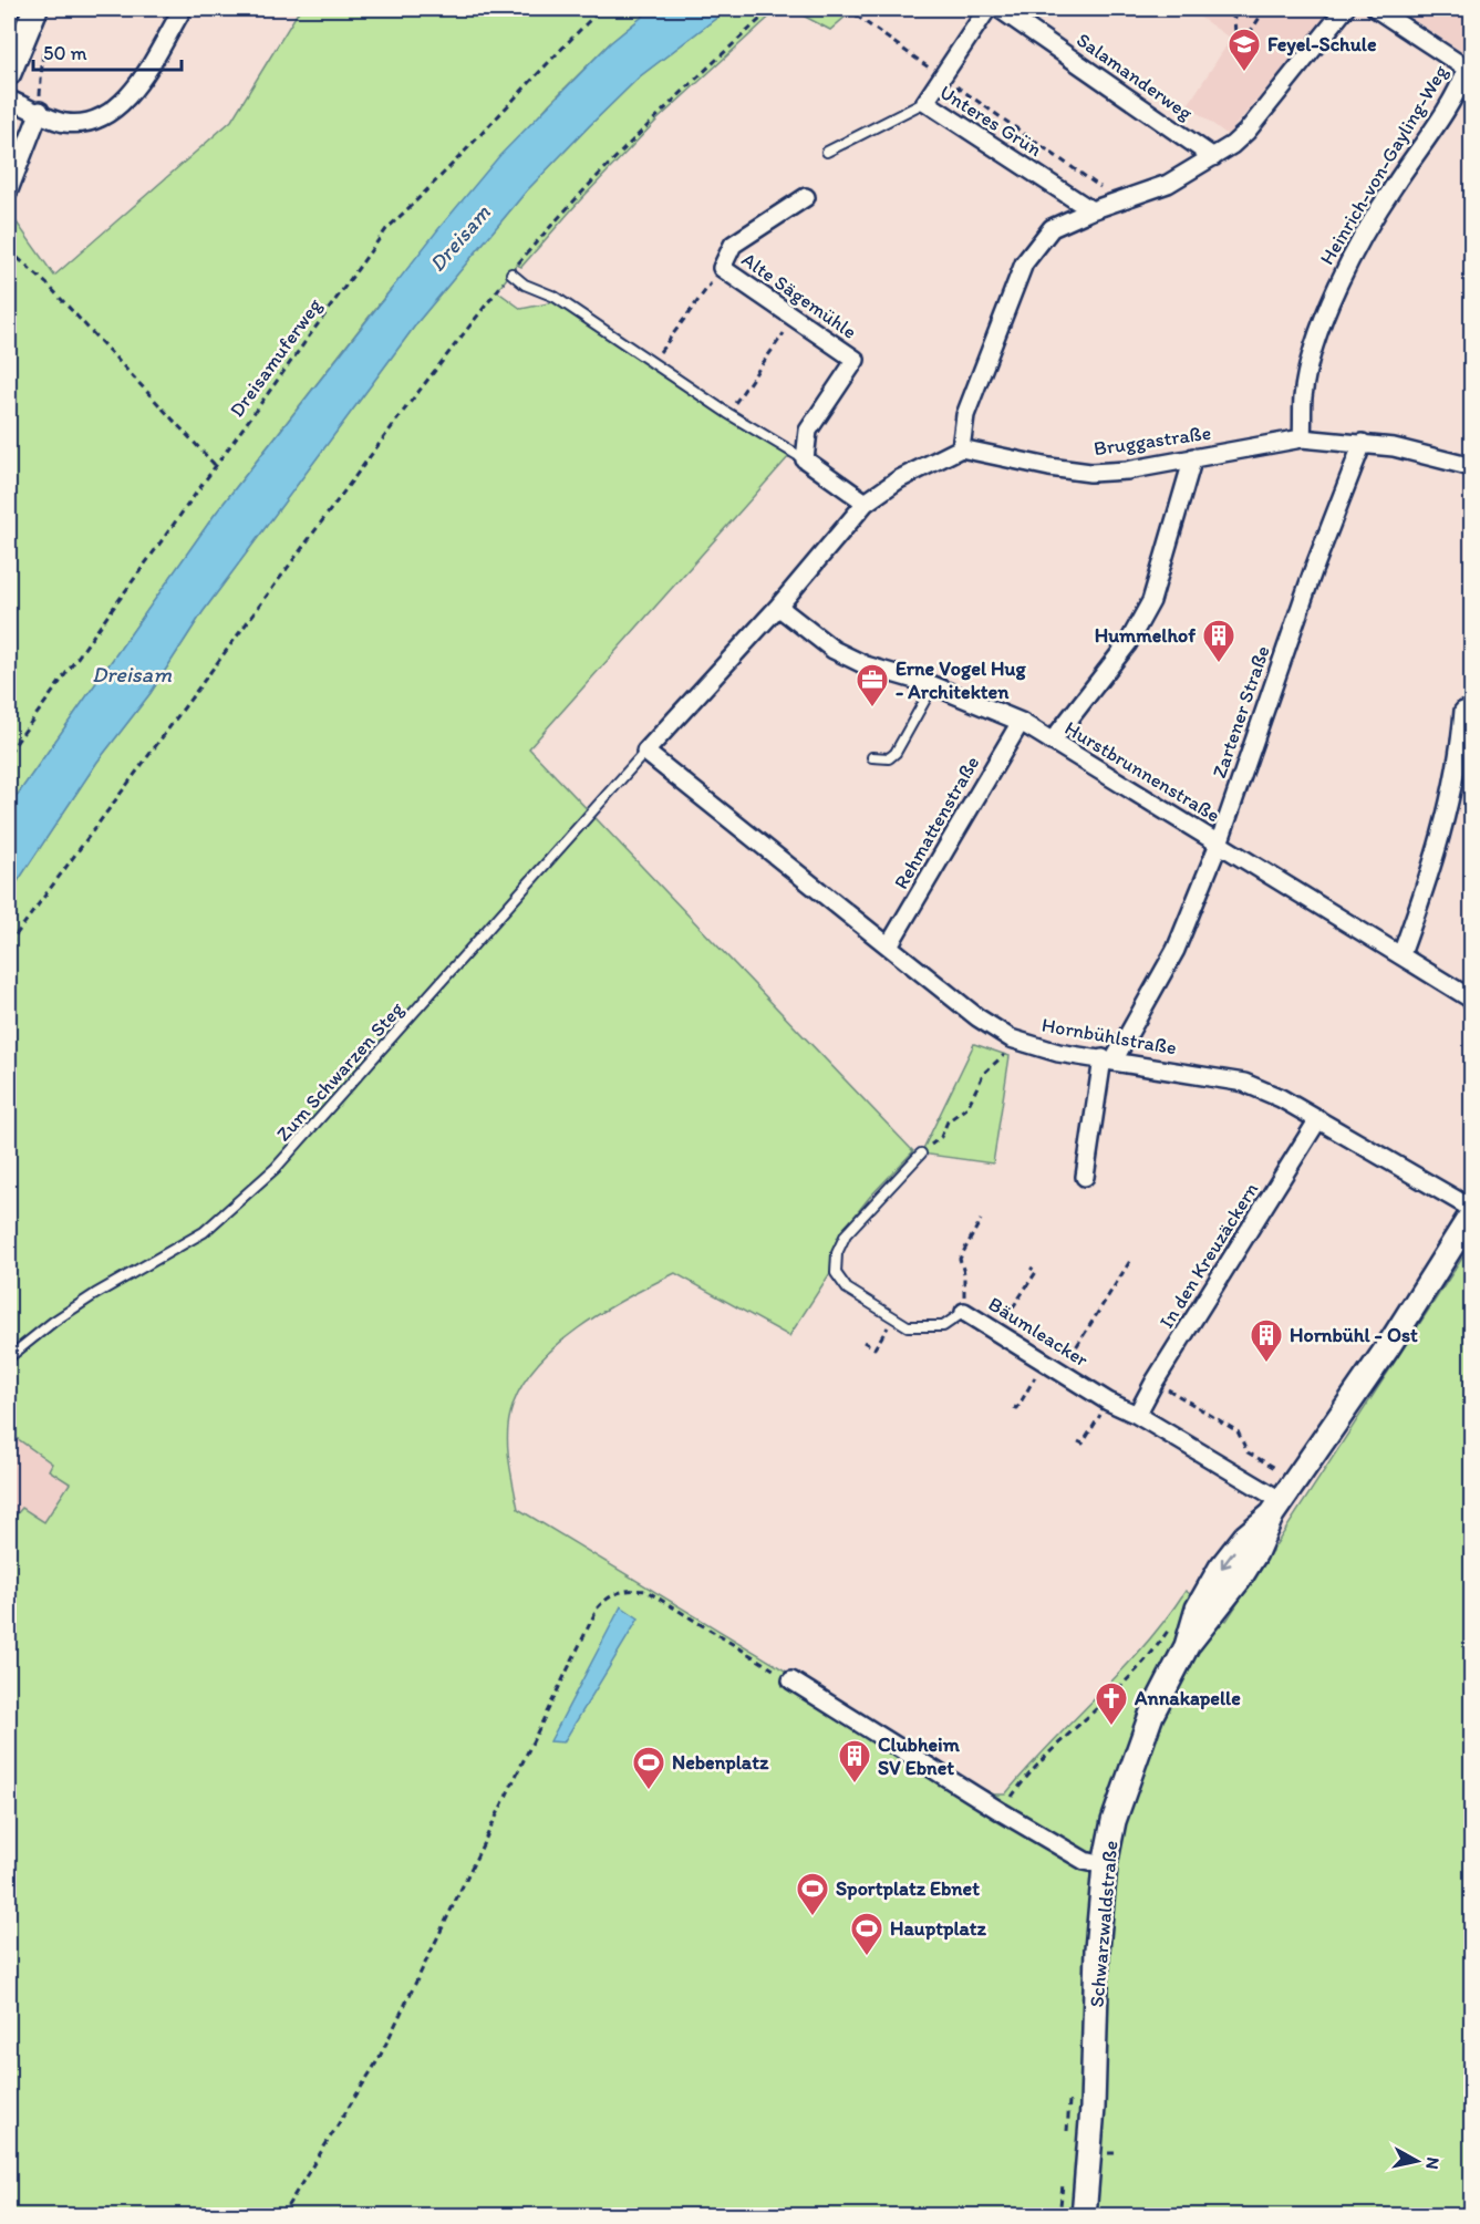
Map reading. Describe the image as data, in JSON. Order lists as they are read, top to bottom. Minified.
{"streets":{"main road":["Schwarzwaldstraße"],"street":["Salamanderweg","Unteres Grün","Heinrich-von-Gayling-Weg","Alte Sägemühle","Bruggastraße","Zartener Straße","Hurstbrunnenstraße","Rehmattenstraße","Hornbühlstraße","In den Kreuzäckern","Bäumleacker"],"lane":["Zum Schwarzen Steg"],"path":["Dreisamuferweg"]},"crossings":[["Heinrich-von-Gayling-Weg","Bruggastraße"],["Bruggastraße","Zartener Straße"],["Zartener Straße","Hurstbrunnenstraße"],["Zartener Straße","Hornbühlstraße"],["Hurstbrunnenstraße","Rehmattenstraße"],["Rehmattenstraße","Hornbühlstraße"],["Hornbühlstraße","Zum Schwarzen Steg"],["Hornbühlstraße","In den Kreuzäckern"],["Hornbühlstraße","Schwarzwaldstraße"],["In den Kreuzäckern","Bäumleacker"],["Bäumleacker","Schwarzwaldstraße"]],"water":["Dreisam"],"places":{"school or university":["Feyel-Schule"],"building":["Hummelhof","Hornbühl - Ost","Clubheim SV Ebnet"],"office":["Erne Vogel Hug - Architekten"],"church":["Annakapelle"],"sports":["Nebenplatz","Sportplatz Ebnet","Hauptplatz"]},"scale_bar":"50 m","north":"right"}
